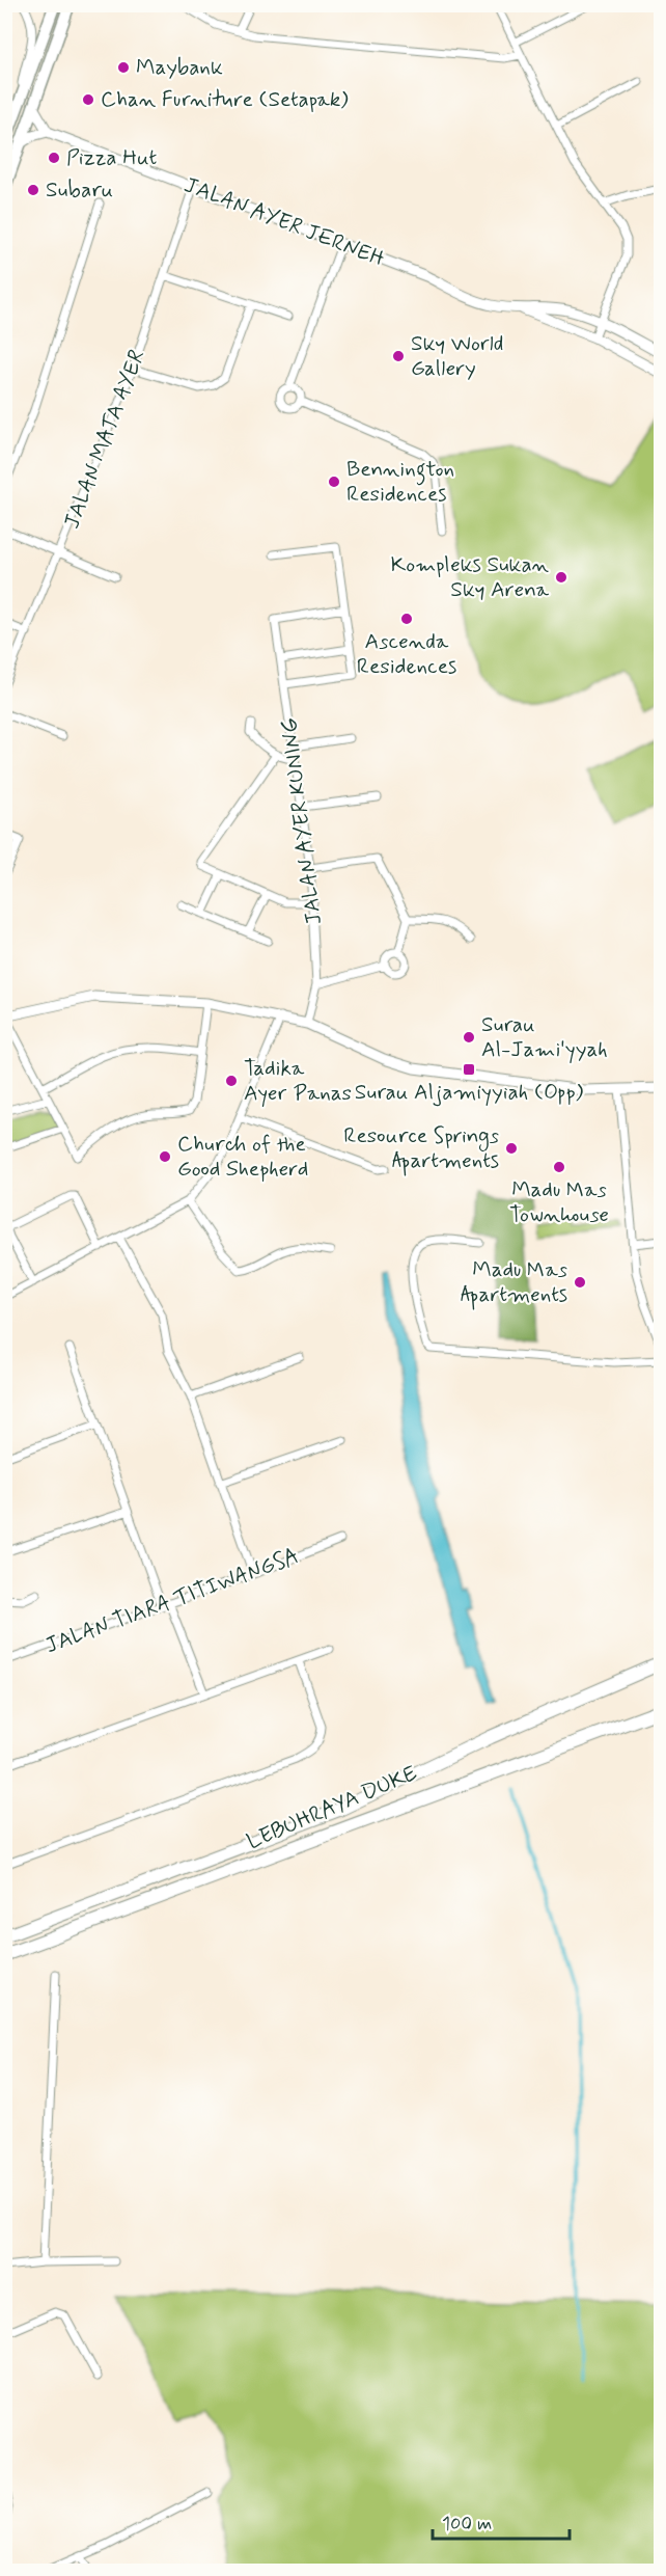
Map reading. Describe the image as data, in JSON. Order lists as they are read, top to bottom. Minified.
{"streets":{"highway":["LEBUHRAYA DUKE"],"main road":["JALAN AYER JERNEH"],"street":["JALAN MATA AYER","JALAN AYER KUNING","JALAN TIARA TITIWANGSA"]},"crossings":[["JALAN AYER JERNEH","JALAN MATA AYER"]],"places":{"other":["Maybank","Chan Furniture (Setapak)","Pizza Hut","Subaru","Sky World Gallery","Bennington Residences","Kompleks Sukan Sky Arena","Ascenda Residences","Surau Al-Jami'yyah","Tadika Ayer Panas","Resource Springs Apartments","Church of the Good Shepherd","Madu Mas Townhouse","Madu Mas Apartments"],"transit":["Surau Aljamiyyiah (Opp)"]},"scale_bar":"100 m"}
